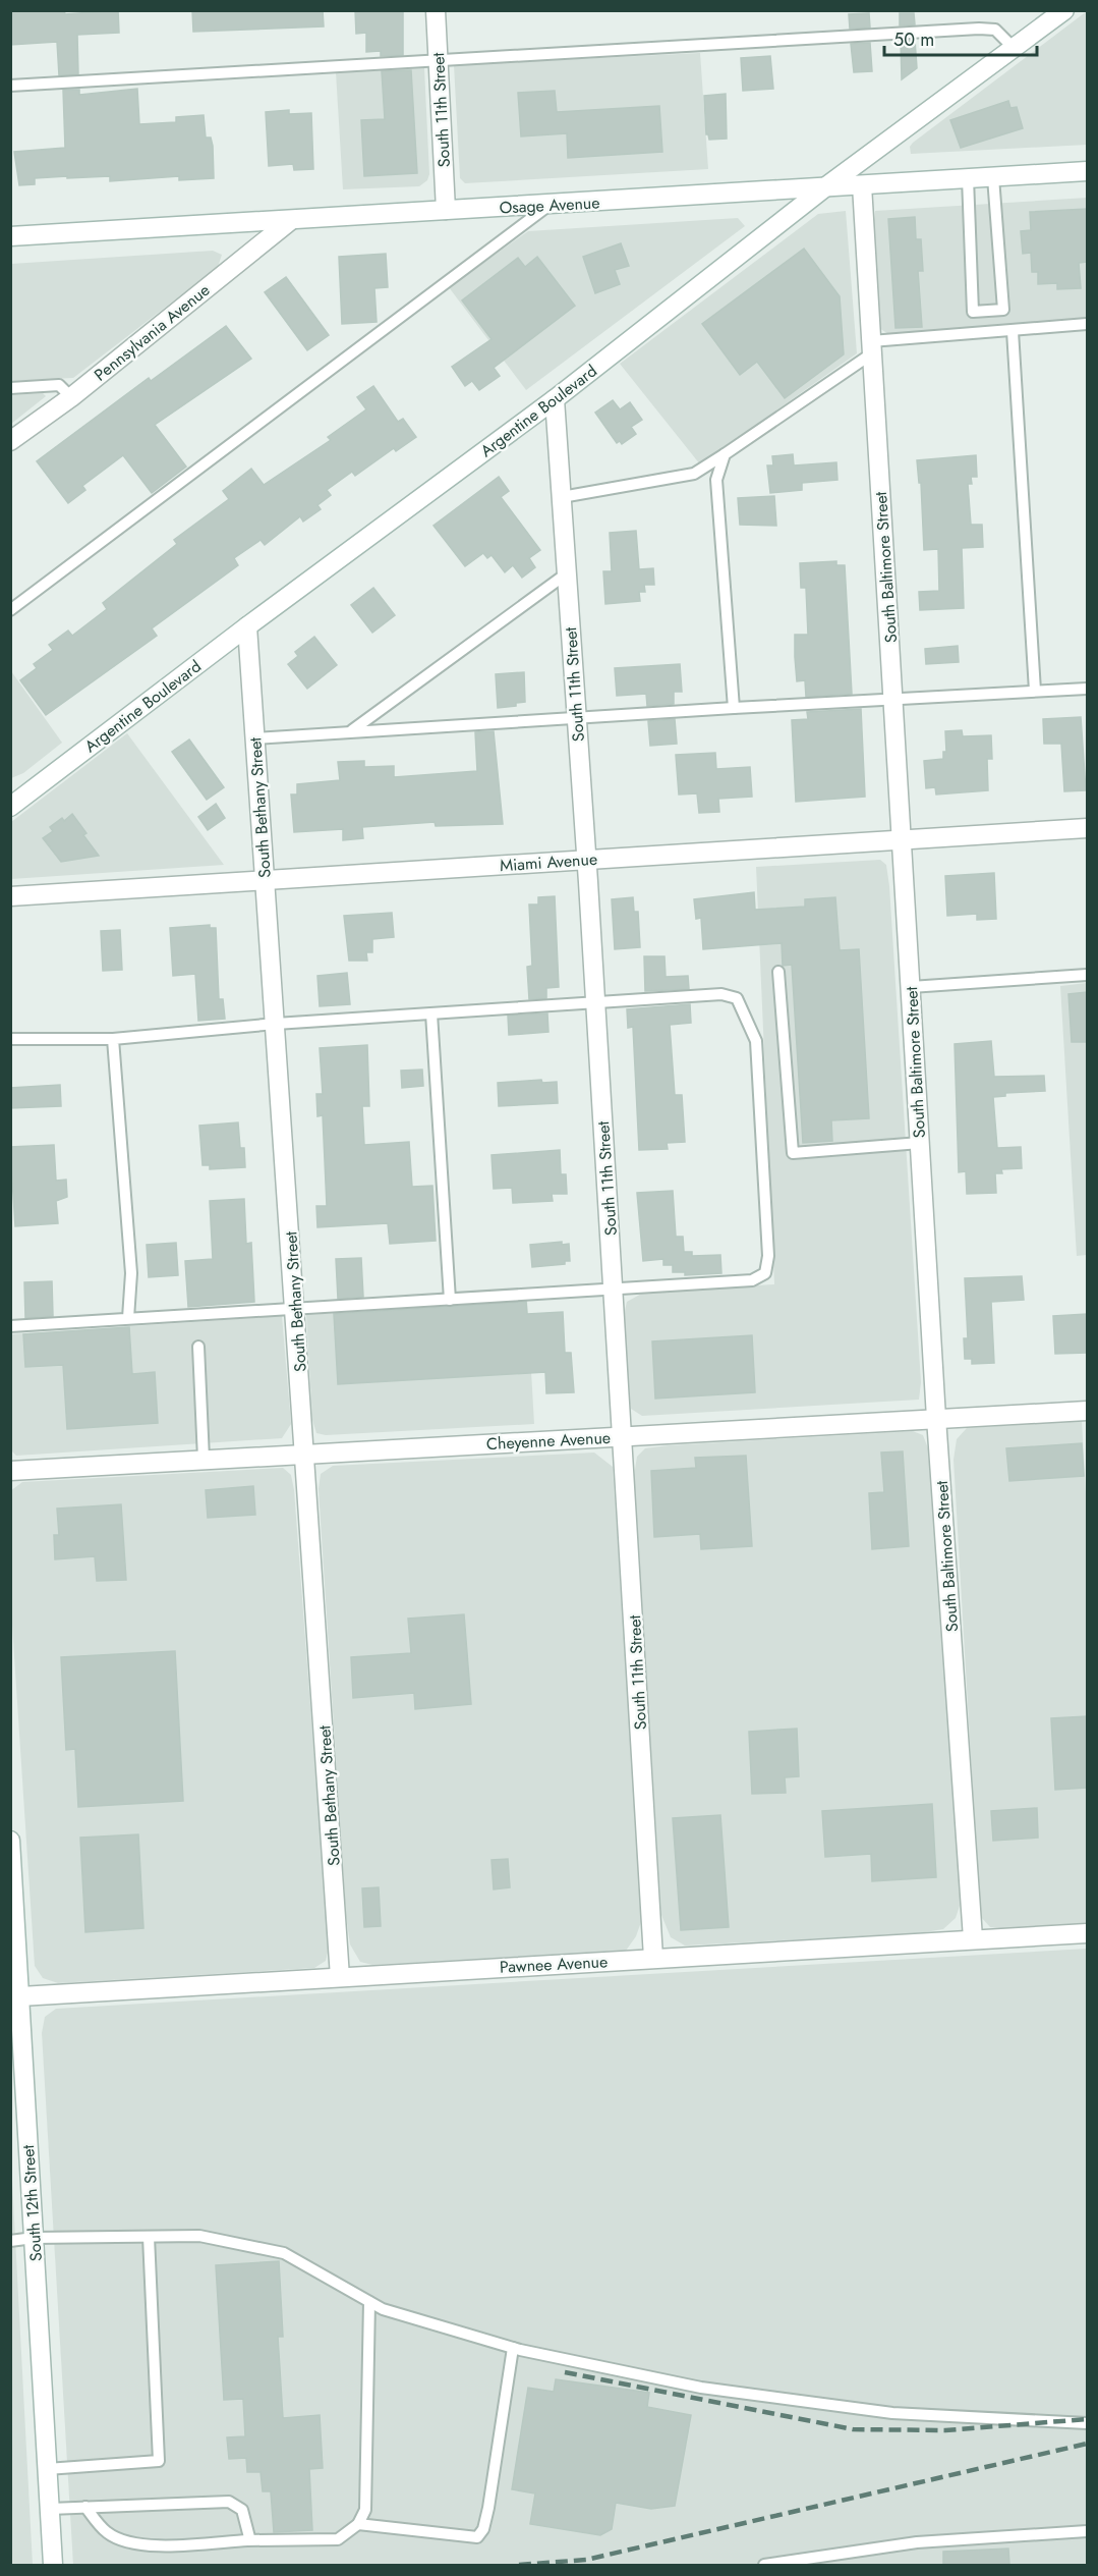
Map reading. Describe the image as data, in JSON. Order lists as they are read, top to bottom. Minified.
{"streets":{"street":["South 11th Street","Osage Avenue","Pennsylvania Avenue","Argentine Boulevard","South Baltimore Street","South Bethany Street","Miami Avenue","Cheyenne Avenue","Pawnee Avenue","South 12th Street"]},"crossings":[["South 11th Street","Osage Avenue"],["South 11th Street","Argentine Boulevard"],["South 11th Street","Miami Avenue"],["South 11th Street","Cheyenne Avenue"],["South 11th Street","Pawnee Avenue"],["Osage Avenue","Pennsylvania Avenue"],["Osage Avenue","Argentine Boulevard"],["Osage Avenue","South Baltimore Street"],["Argentine Boulevard","South Bethany Street"],["South Baltimore Street","Miami Avenue"],["South Baltimore Street","Cheyenne Avenue"],["South Baltimore Street","Pawnee Avenue"],["South Bethany Street","Miami Avenue"],["South Bethany Street","Cheyenne Avenue"],["South Bethany Street","Pawnee Avenue"],["Pawnee Avenue","South 12th Street"]],"scale_bar":"50 m"}
